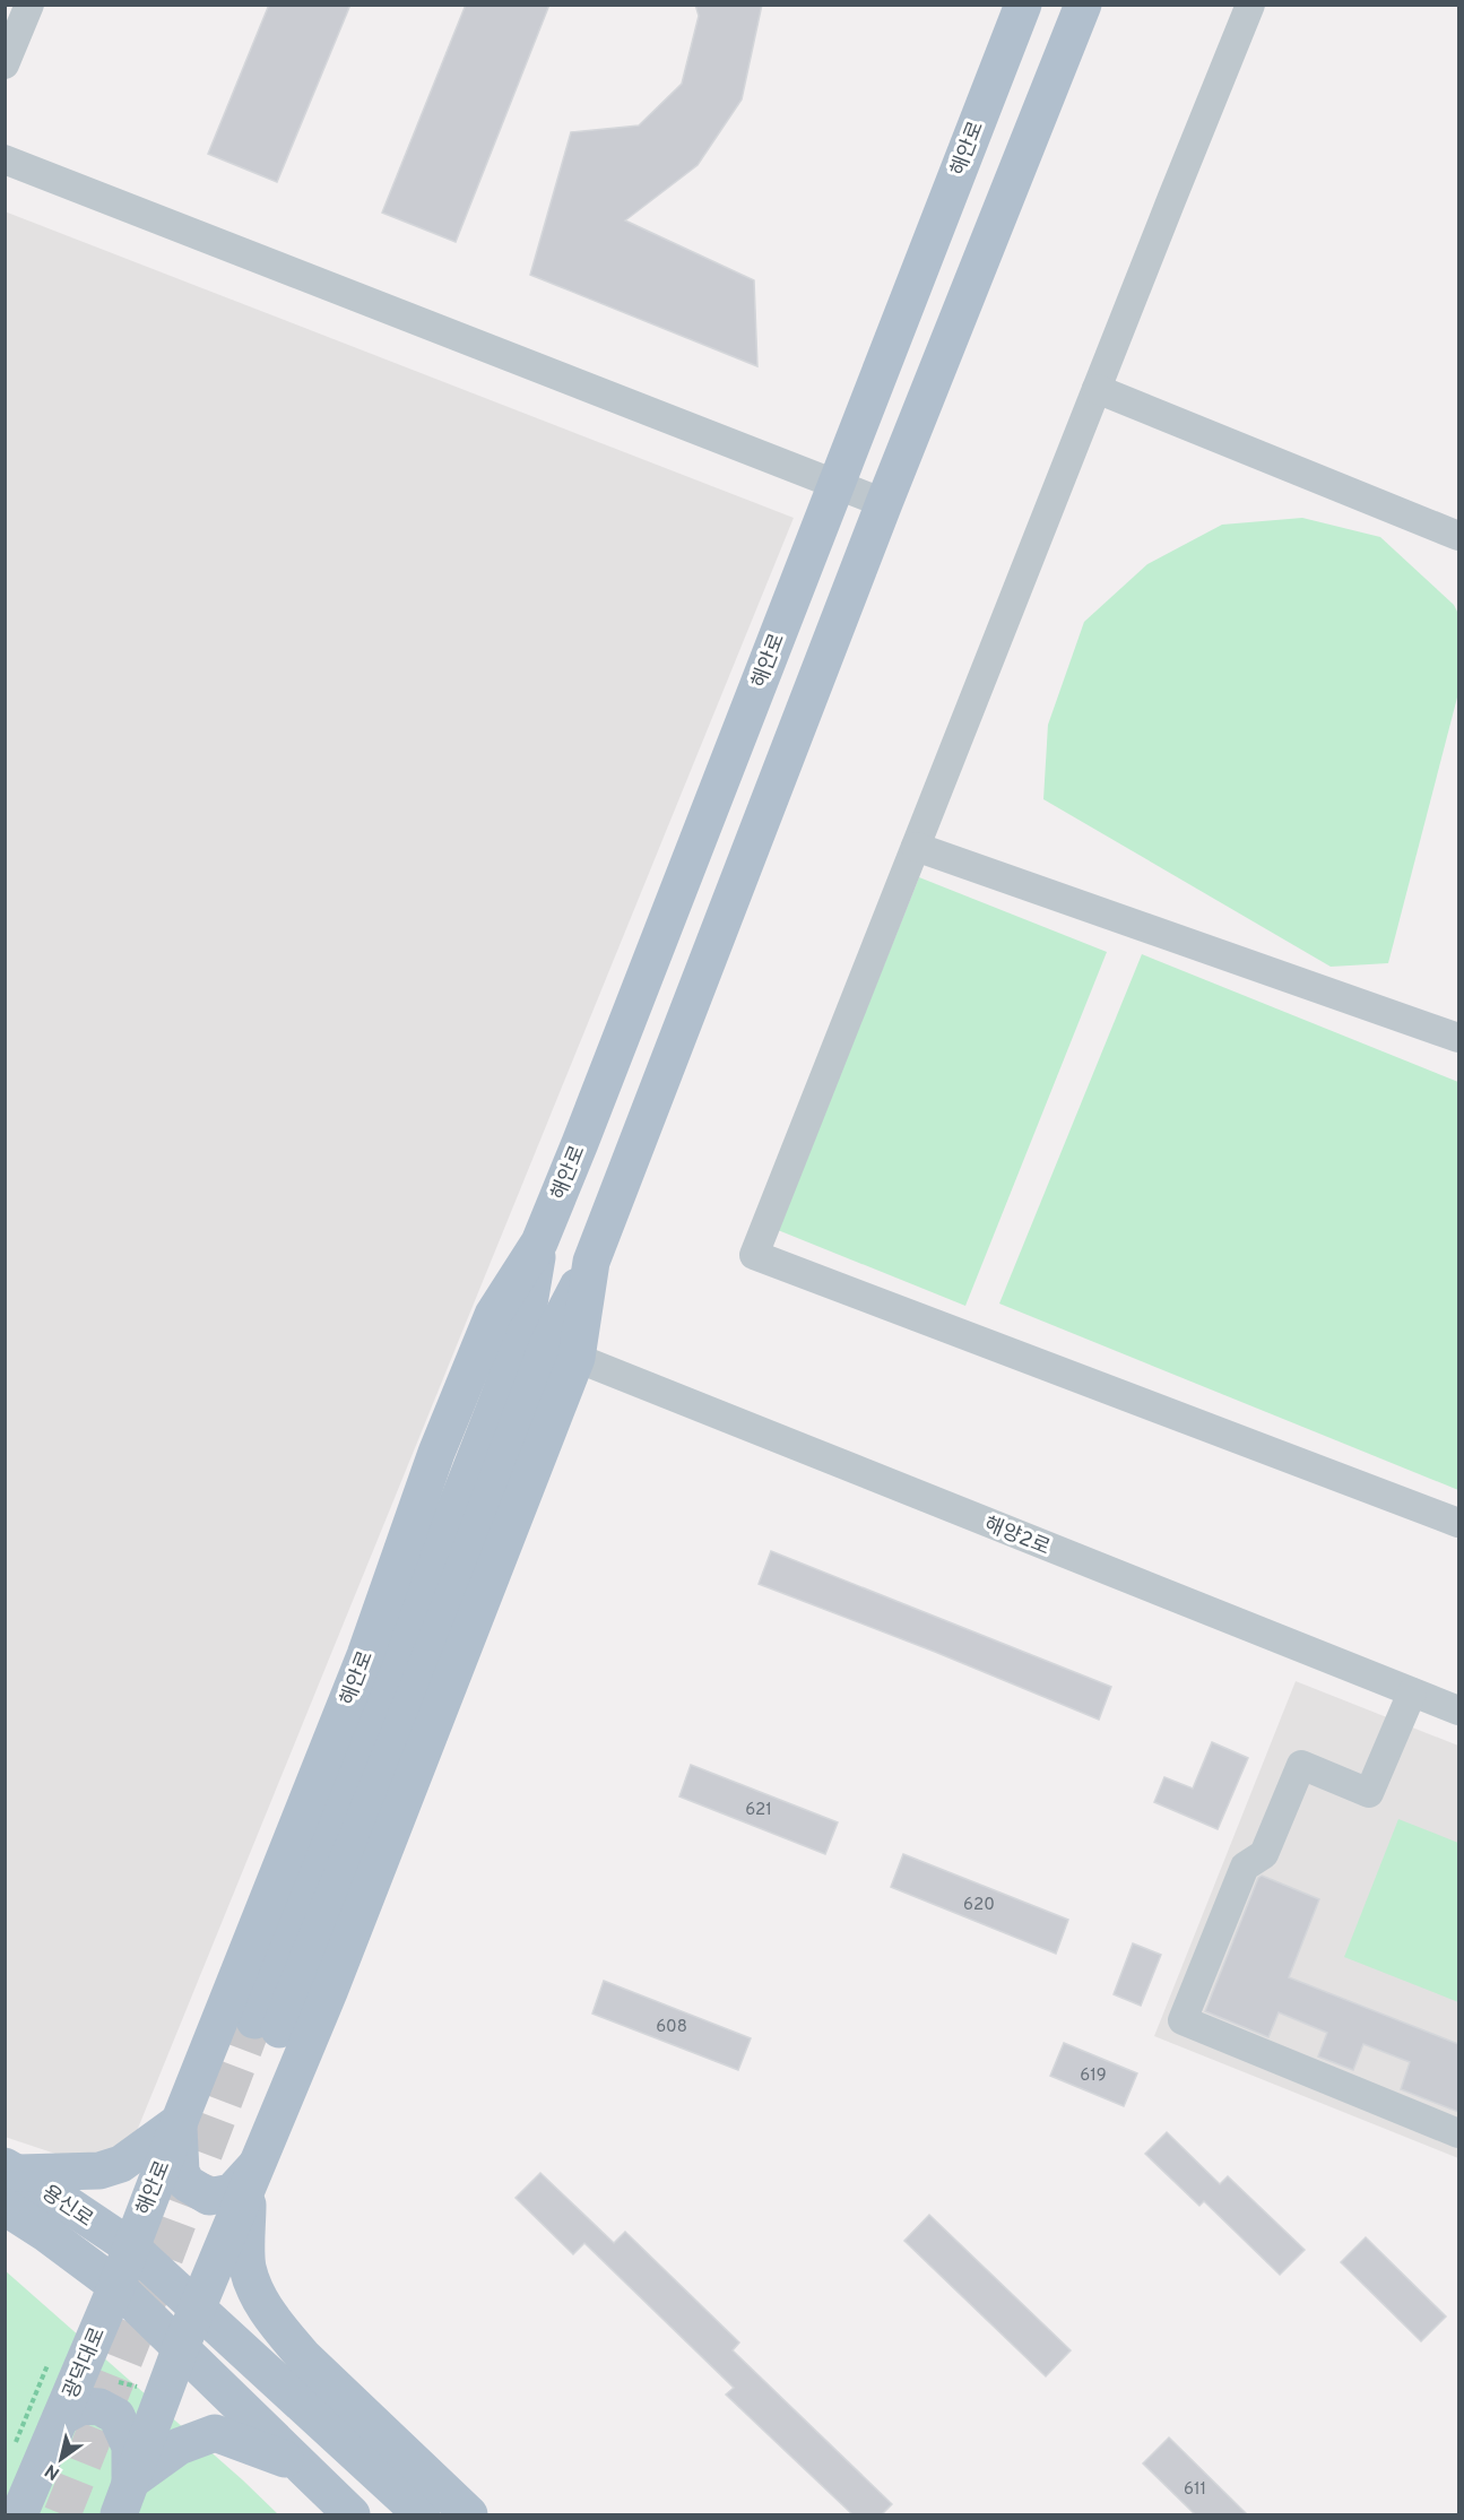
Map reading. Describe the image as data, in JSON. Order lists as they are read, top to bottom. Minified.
{"streets":{"main road":["해안로","용신로","광덕대로"],"street":["해양2로"]},"crossings":[["해안로","용신로"],["해안로","광덕대로"],["용신로","광덕대로"]],"house_numbers":["621","620","608","619","611"],"north":"bottom left"}
